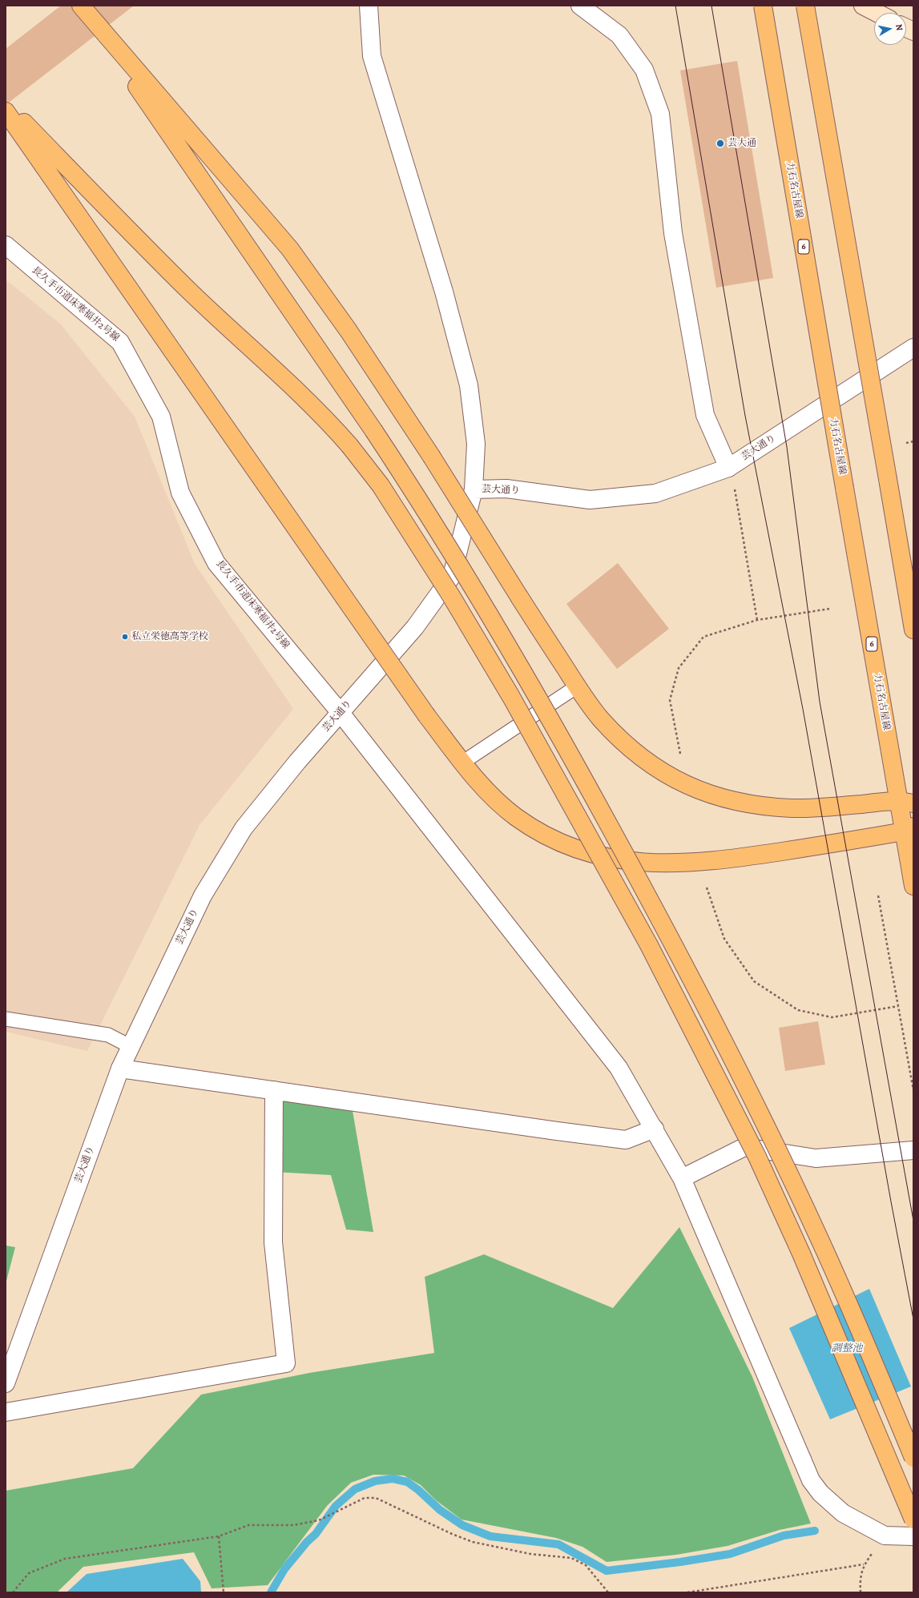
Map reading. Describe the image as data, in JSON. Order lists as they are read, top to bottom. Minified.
{"streets":{"main road":["力石名古屋線","6"],"street":["長久手市道床寒福井2号線","芸大通り"]},"crossings":[["長久手市道床寒福井2号線","芸大通り"]],"water":["調整池"],"places":["芸大通","私立栄徳高等学校"],"north":"right"}
